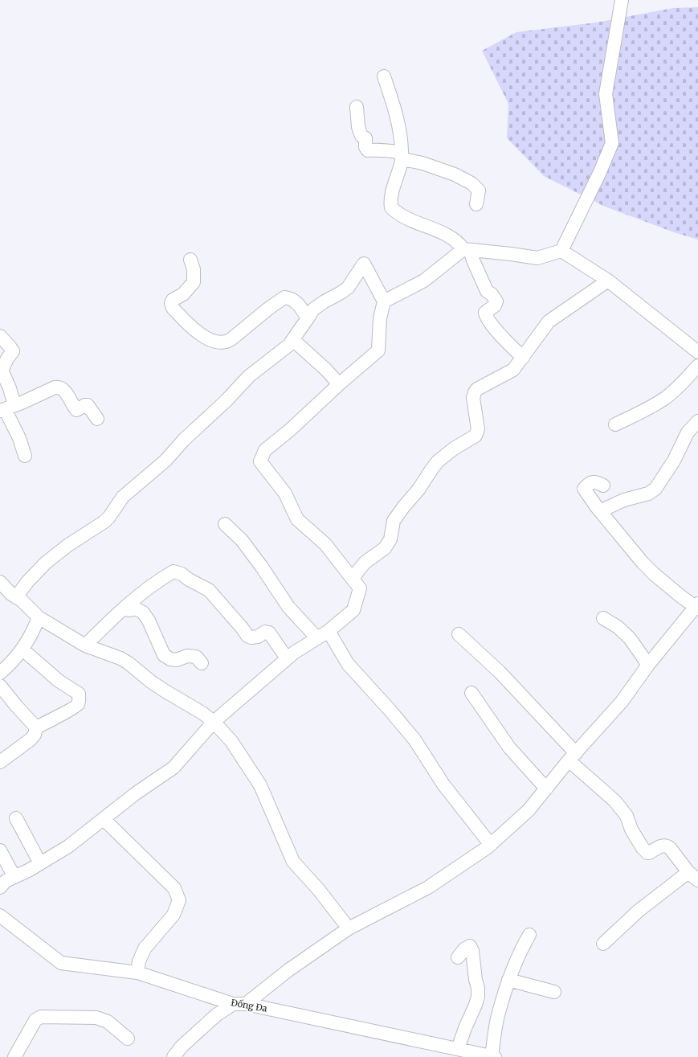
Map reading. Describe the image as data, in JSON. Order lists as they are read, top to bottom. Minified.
{"streets":{"street":["Đống Đa"]}}
